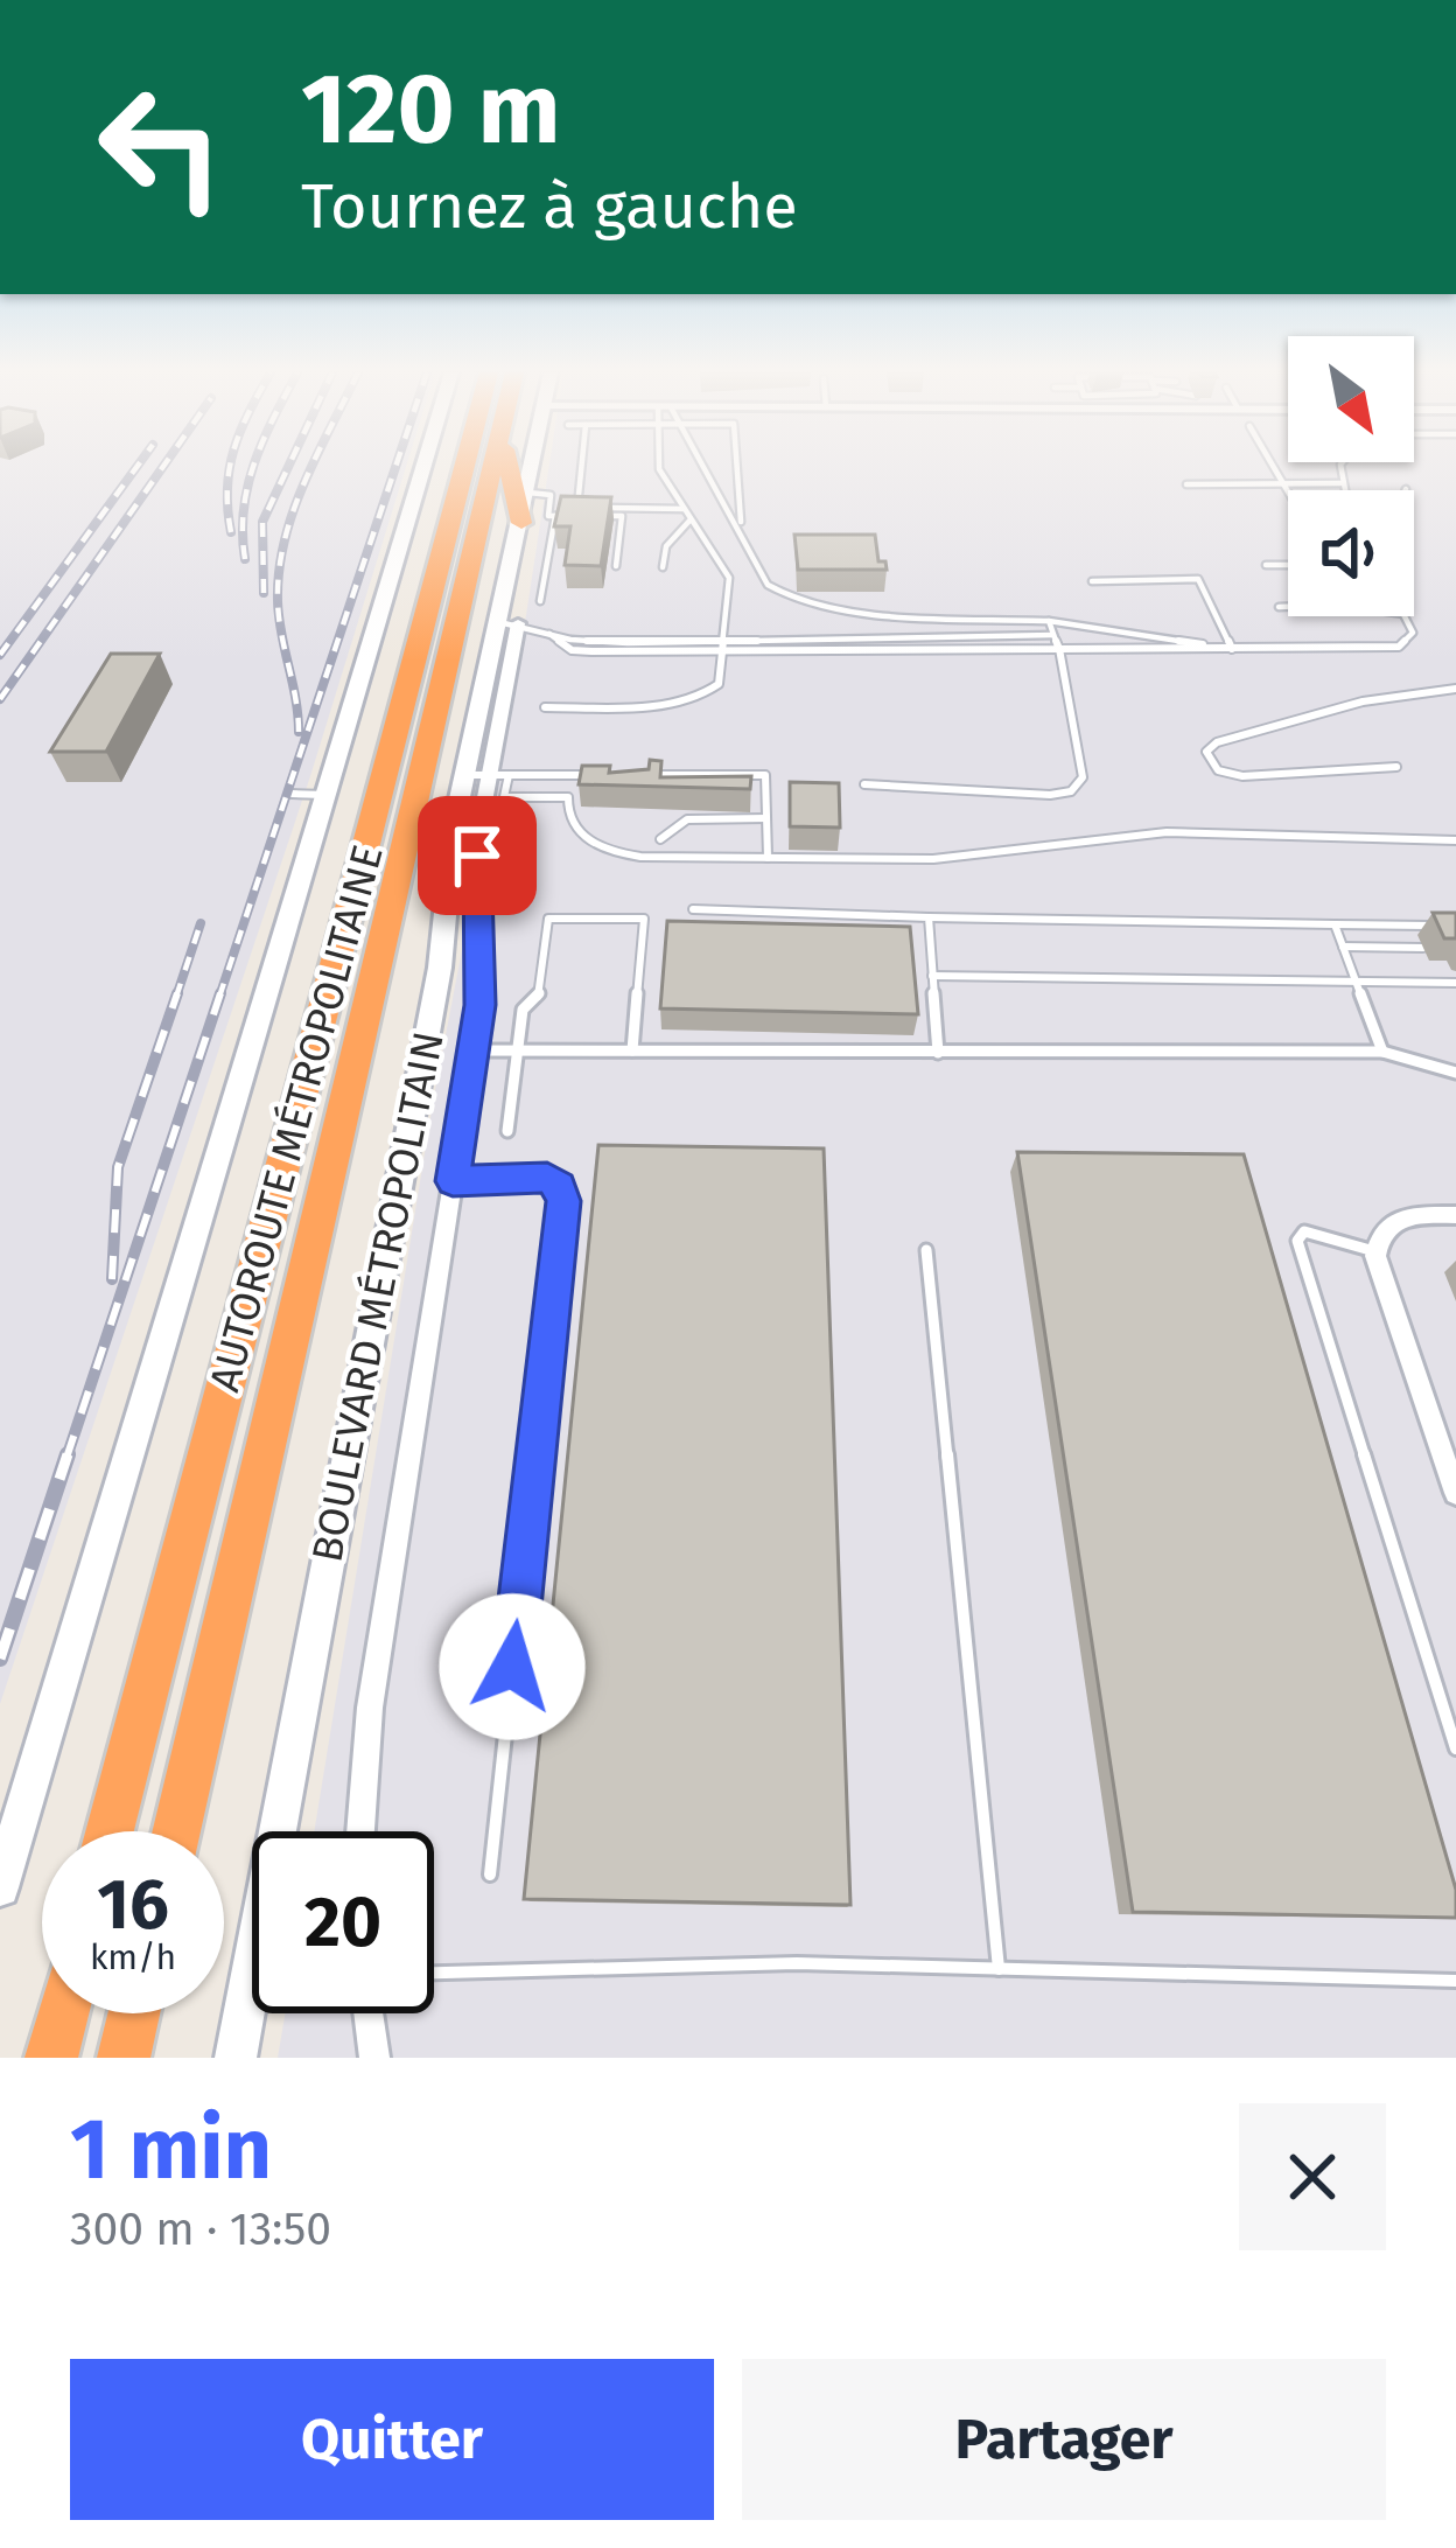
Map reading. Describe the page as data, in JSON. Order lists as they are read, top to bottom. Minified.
{"streets":{"highway":["AUTOROUTE MÉTROPOLITAINE"],"main road":["BOULEVARD MÉTROPOLITAIN"]},"north":"bottom right","page":{"turn":["120 m","Tournez à gauche"],"speed":"16 km/h","limit":"20","heading":["1 min","300 m · 13:50"],"buttons":["Quitter","Partager"]}}
